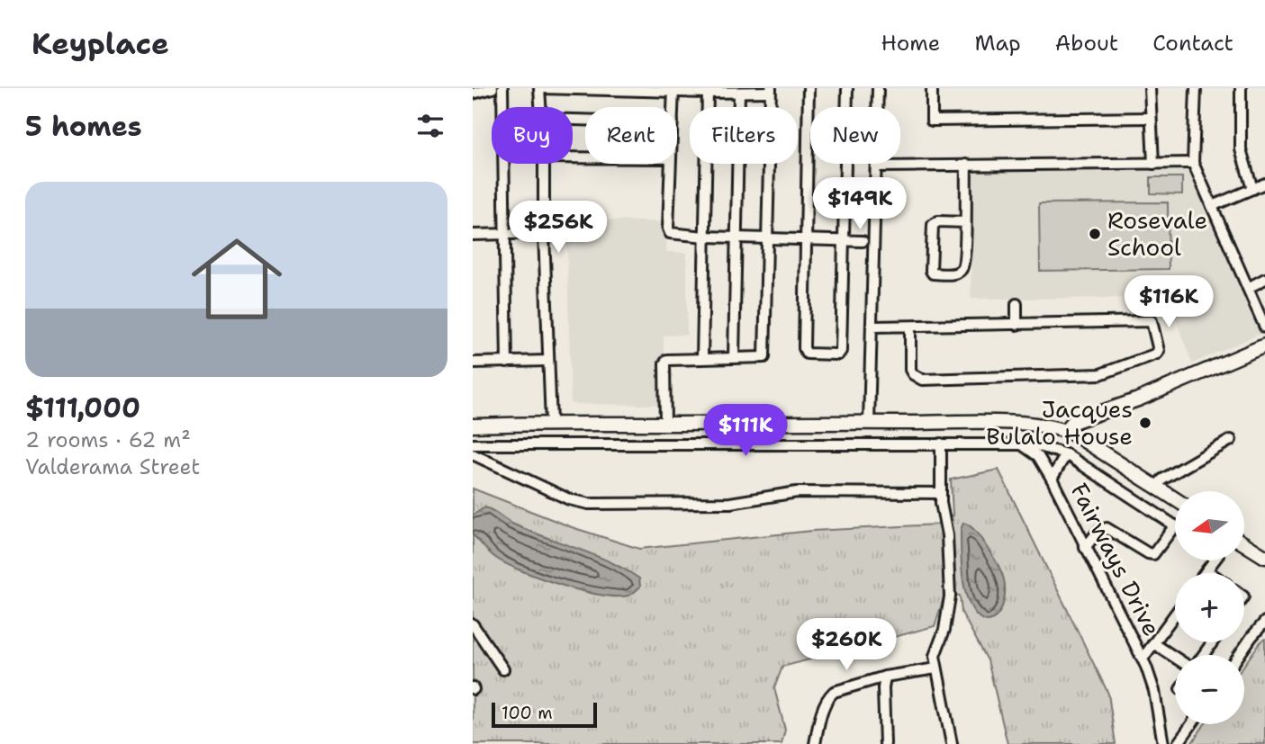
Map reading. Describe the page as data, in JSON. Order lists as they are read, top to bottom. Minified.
{"streets":{"street":["Fairways Drive"]},"places":["Rosevale School","Jacques Bulalo House"],"scale_bar":"100 m","north":"left","page":{"header":"Keyplace","nav":["Home","Map","About","Contact"],"heading":"5 homes","chip":["Buy","Rent","Filters","New"],"list":[{"name":"$111,000","note":"2 rooms · 62 m² · Valderama Street"}],"price":["$149K","$256K","$116K","$111K","$260K"],"map_buttons":["+","−"],"scale":"100 m"}}
